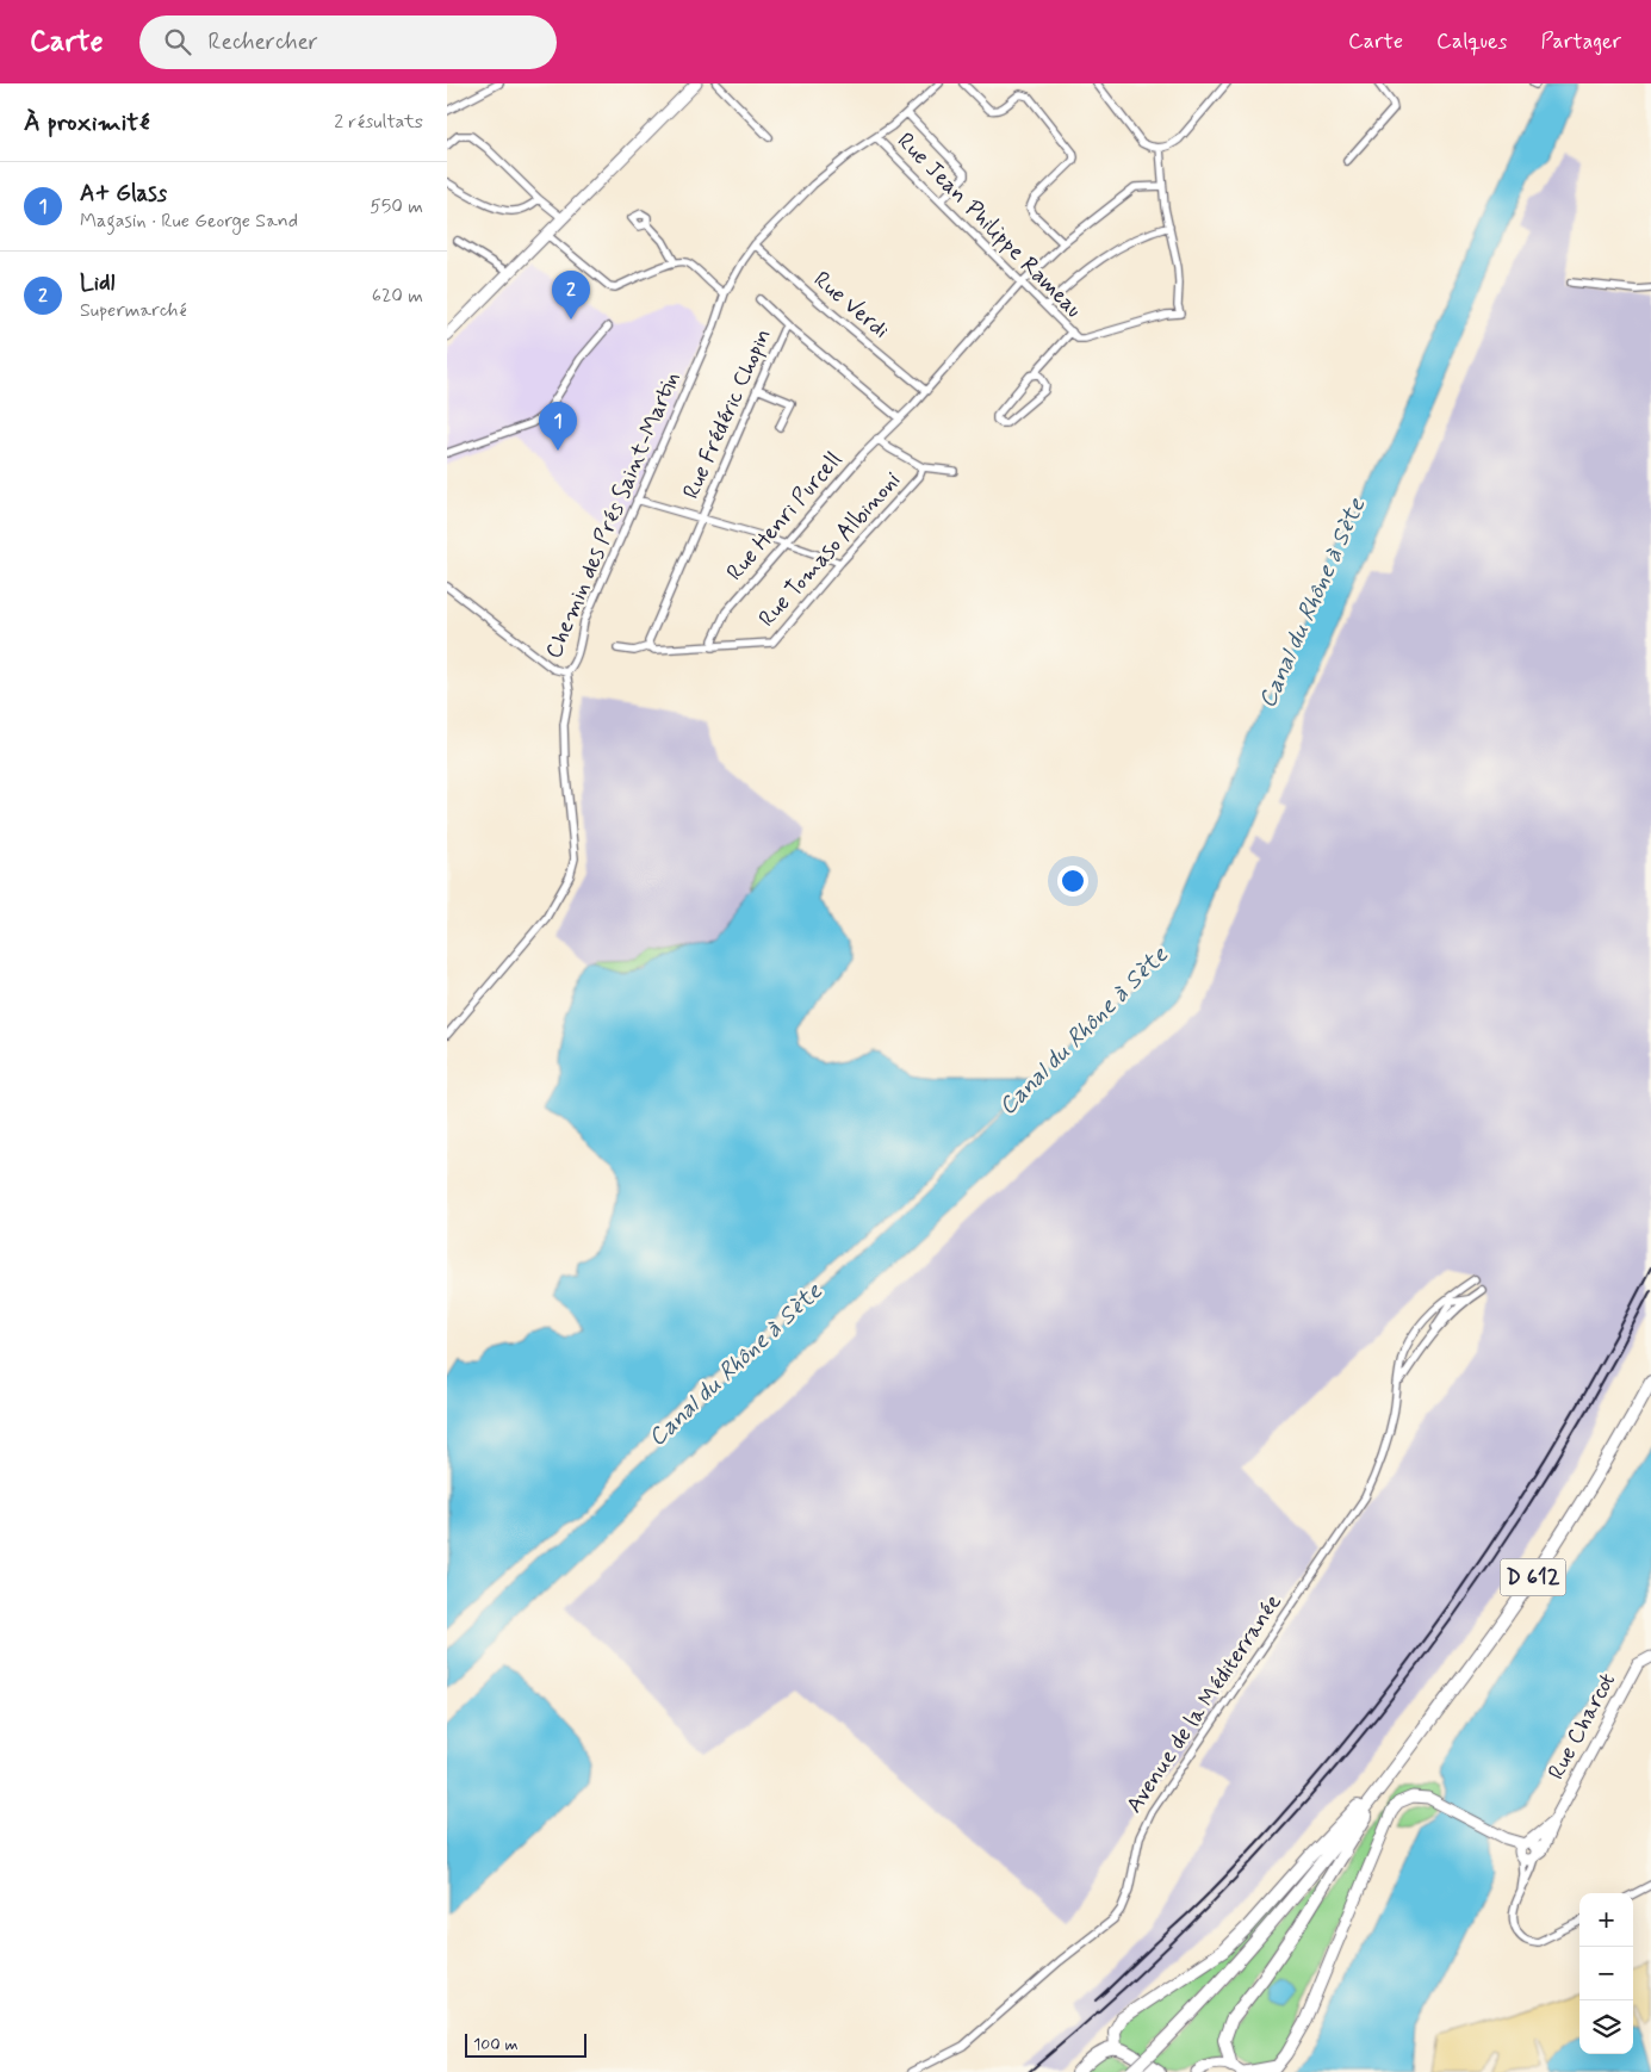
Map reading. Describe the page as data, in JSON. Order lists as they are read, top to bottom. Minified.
{"streets":{"main road":["D 612"],"street":["Rue Jean Philippe Rameau","Rue Verdi","Rue Frédéric Chopin","Chemin des Prés Saint-Martin","Rue Henri Purcell","Rue Tomaso Albinoni","Avenue de la Méditerranée","Rue Charcot"]},"crossings":[["Rue Jean Philippe Rameau","Chemin des Prés Saint-Martin"],["Rue Jean Philippe Rameau","Rue Henri Purcell"],["Rue Verdi","Chemin des Prés Saint-Martin"],["Rue Verdi","Rue Henri Purcell"],["Rue Henri Purcell","Rue Tomaso Albinoni"]],"water":["Canal du Rhône à Sète"],"scale_bar":"100 m","page":{"header":"Carte","search":"Rechercher","nav":["Carte","Calques","Partager"],"heading":["À proximité","2 résultats"],"list":[{"mark":"1","name":"A+ Glass","note":"Magasin · Rue George Sand","value":"550 m"},{"mark":"2","name":"Lidl","note":"Supermarché","value":"620 m"}],"pins":["2","1"],"map_buttons":["+","−"],"scale":"100 m"}}
